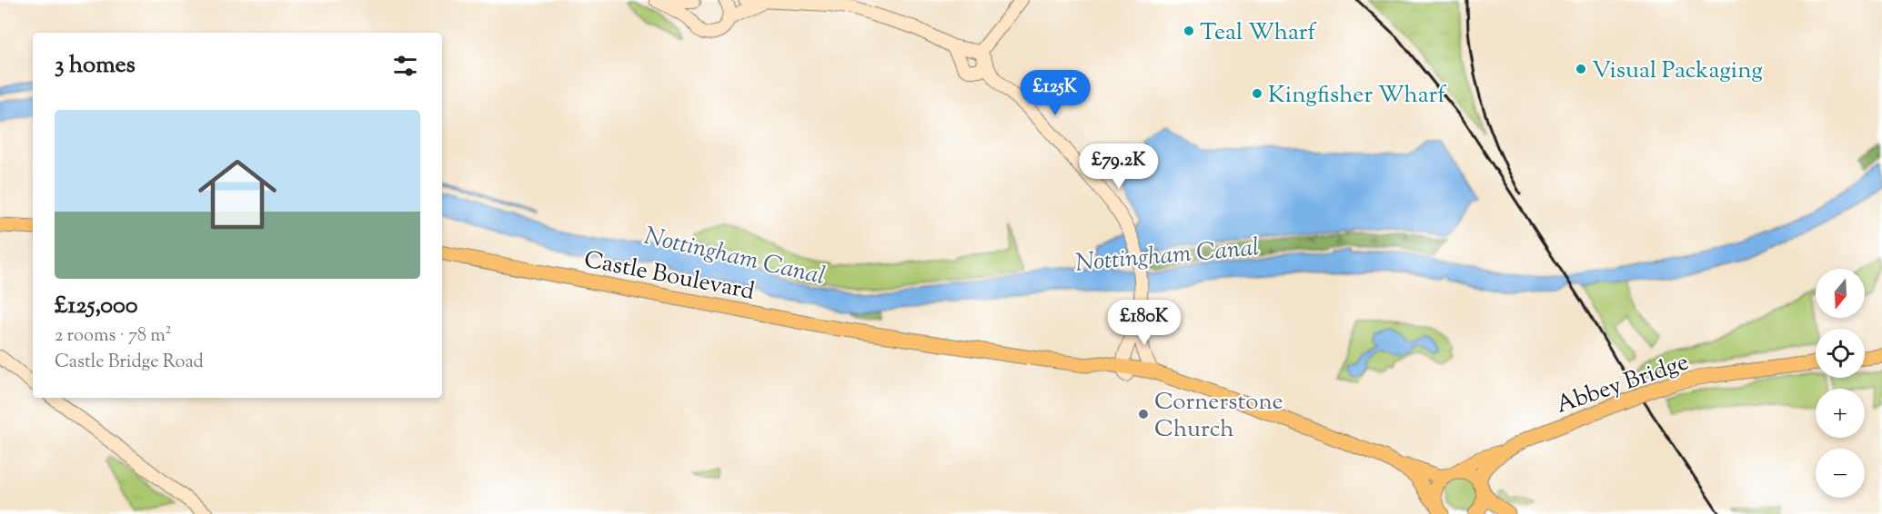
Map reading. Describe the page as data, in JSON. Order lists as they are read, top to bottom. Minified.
{"streets":{"main road":["Castle Boulevard","Abbey Bridge"]},"crossings":[["Castle Boulevard","Abbey Bridge"]],"water":["Nottingham Canal"],"places":["Teal Wharf","Visual Packaging","Kingfisher Wharf","Cornerstone Church"],"north":"bottom","page":{"heading":"3 homes","price":["£125K","£79.2K","£180K"],"list":[{"name":"£125,000","note":"2 rooms · 78 m² · Castle Bridge Road"}],"map_buttons":["+","−"]}}
